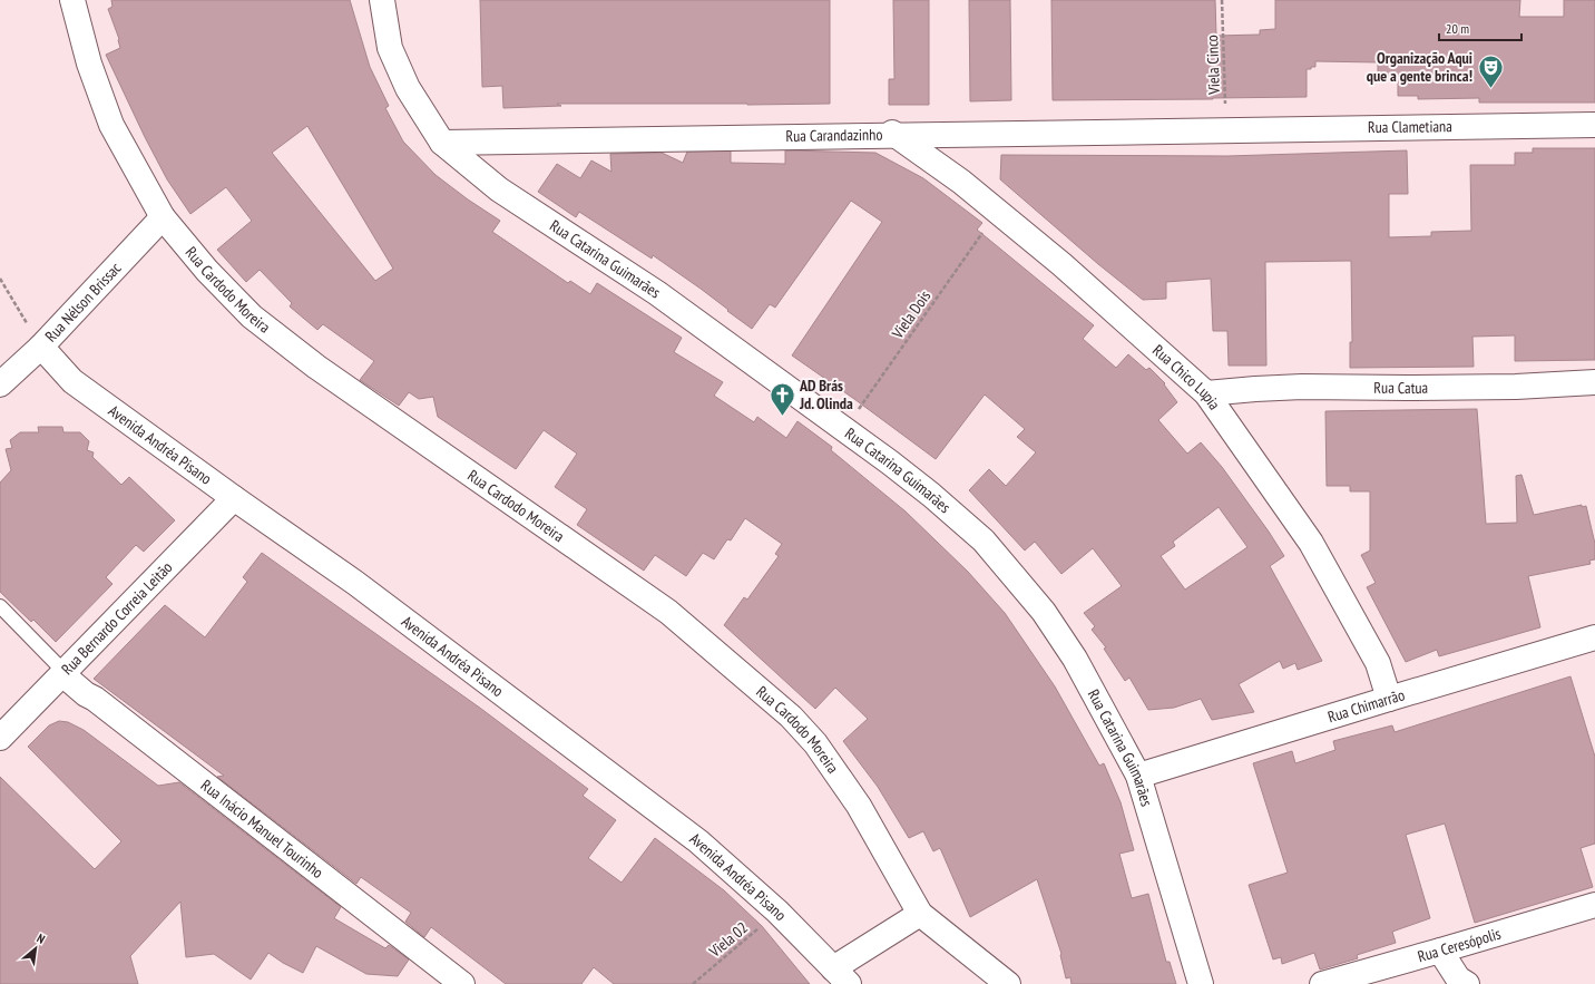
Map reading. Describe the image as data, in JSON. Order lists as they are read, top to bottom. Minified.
{"streets":{"street":["Rua Clametiana","Rua Carandazinho","Rua Catarina Guimarães","Rua Cardodo Moreira","Rua Nélson Brissac","Rua Chico Lupia","Rua Catua","Avenida Andréa Pisano","Rua Bernardo Correia Leitão","Rua Chimarrão","Rua Inácio Manuel Tourinho","Rua Ceresópolis"],"path":["Viela Cinco","Viela Dois","Viela 02"]},"crossings":[["Viela Cinco","Rua Clametiana"],["Viela Cinco","Rua Carandazinho"],["Rua Clametiana","Rua Carandazinho"],["Rua Carandazinho","Rua Catarina Guimarães"],["Rua Carandazinho","Rua Chico Lupia"],["Rua Catarina Guimarães","Viela Dois"],["Rua Catarina Guimarães","Rua Chimarrão"],["Rua Cardodo Moreira","Rua Nélson Brissac"],["Rua Nélson Brissac","Avenida Andréa Pisano"],["Viela Dois","Rua Chico Lupia"],["Rua Chico Lupia","Rua Catua"],["Rua Chico Lupia","Rua Chimarrão"],["Avenida Andréa Pisano","Rua Bernardo Correia Leitão"],["Avenida Andréa Pisano","Viela 02"],["Rua Bernardo Correia Leitão","Rua Inácio Manuel Tourinho"]],"places":{"theatre":["Organização Aqui que a gente brinca!"],"church":["AD Brás Jd. Olinda"]},"scale_bar":"20 m","north":"top right"}
